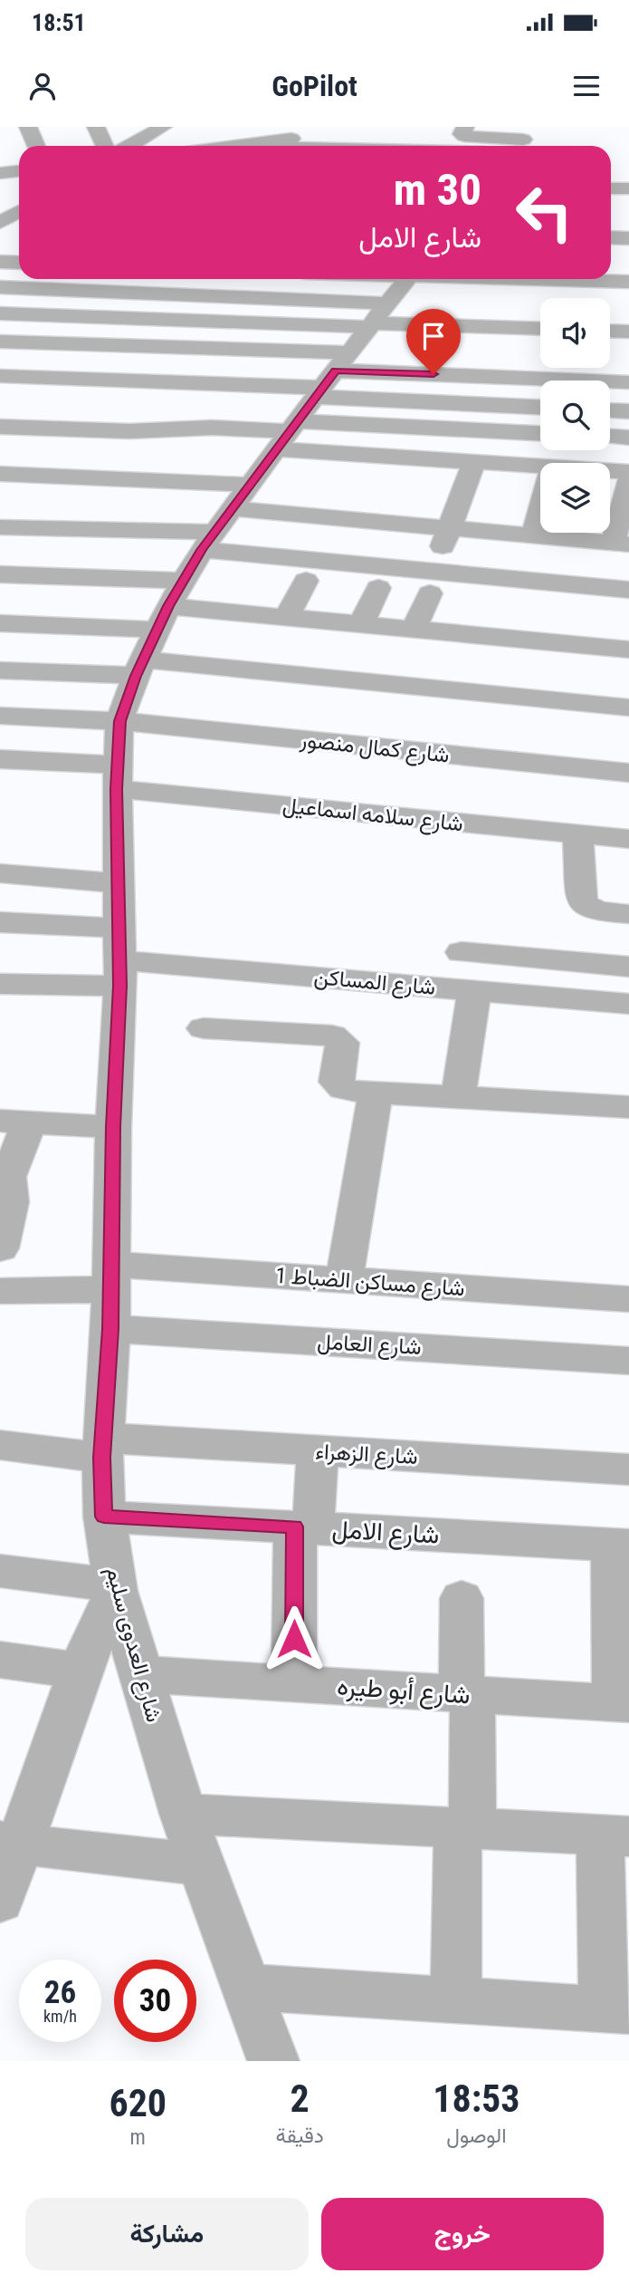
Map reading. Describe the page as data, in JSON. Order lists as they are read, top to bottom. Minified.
{"streets":{"street":["شارع كمال منصور","شارع سلامه اسماعيل","شارع المساكن","شارع مساكن الضباط 1","شارع العامل","شارع الزهراء","شارع الامل","شارع العدوى سليم","شارع أبو طيره"]},"crossings":[["شارع كمال منصور","شارع العدوى سليم"],["شارع سلامه اسماعيل","شارع العدوى سليم"],["شارع المساكن","شارع العدوى سليم"],["شارع مساكن الضباط 1","شارع العدوى سليم"],["شارع العامل","شارع العدوى سليم"],["شارع الزهراء","شارع العدوى سليم"],["شارع الامل","شارع العدوى سليم"],["شارع العدوى سليم","شارع أبو طيره"]],"page":{"status":"18:51","header":"GoPilot","turn":["30 m","شارع الامل"],"speed":"26 km/h","limit":"30","eta":["18:53","الوصول","2","دقيقة","620","m"],"buttons":["خروج","مشاركة"]}}
